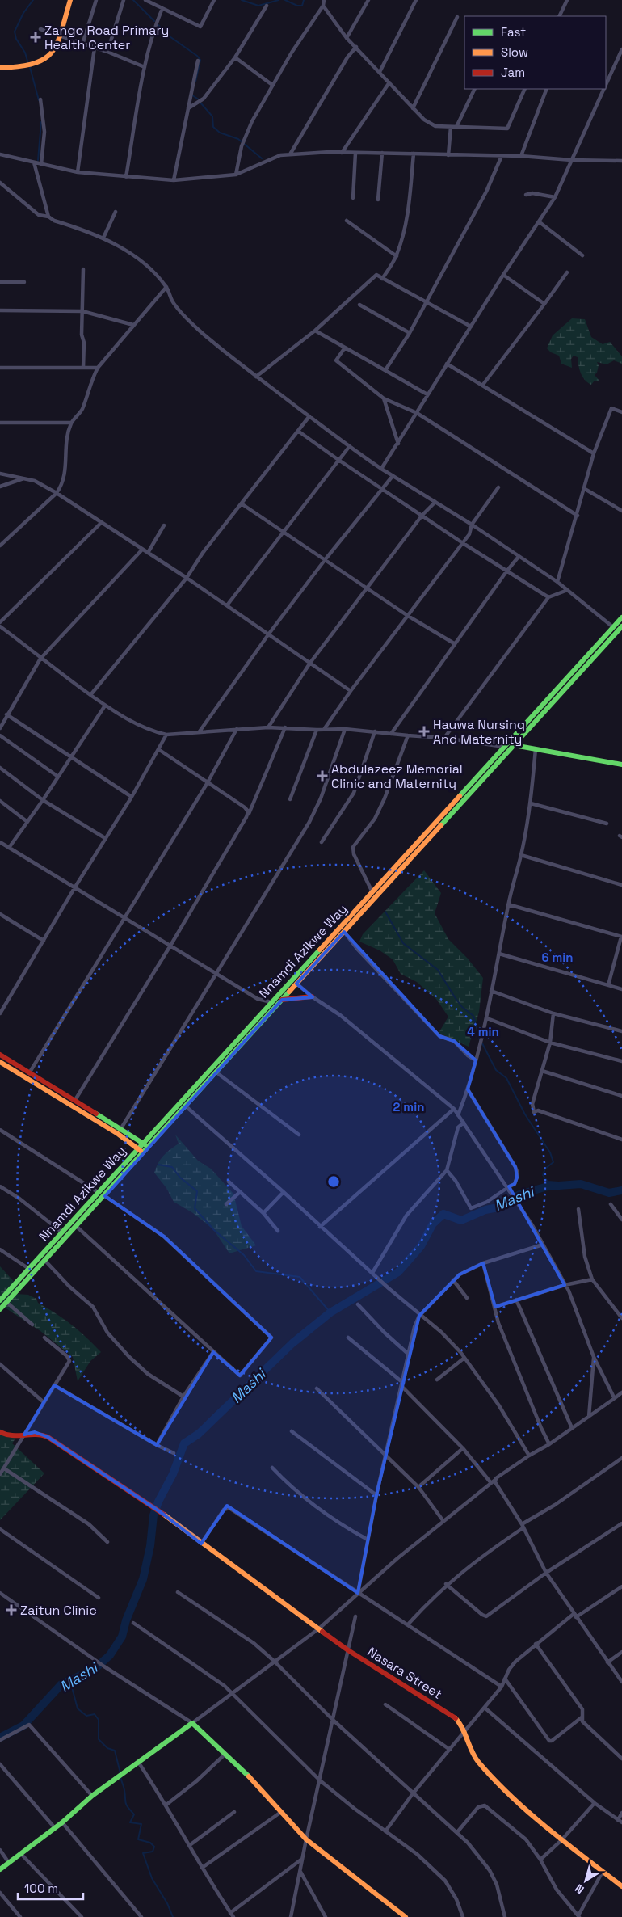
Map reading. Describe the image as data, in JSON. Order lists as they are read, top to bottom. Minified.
{"streets":{"main road":["Nnamdi Azikwe Way","Nasara Street"]},"water":["Mashi"],"places":{"health":["Zango Road Primary Health Center","Hauwa Nursing And Maternity","Abdulazeez Memorial Clinic and Maternity","Zaitun Clinic"]},"legend":["Fast","Slow","Jam"],"scale_bar":"100 m","north":"bottom left","rings":["6 min","4 min","2 min"]}
